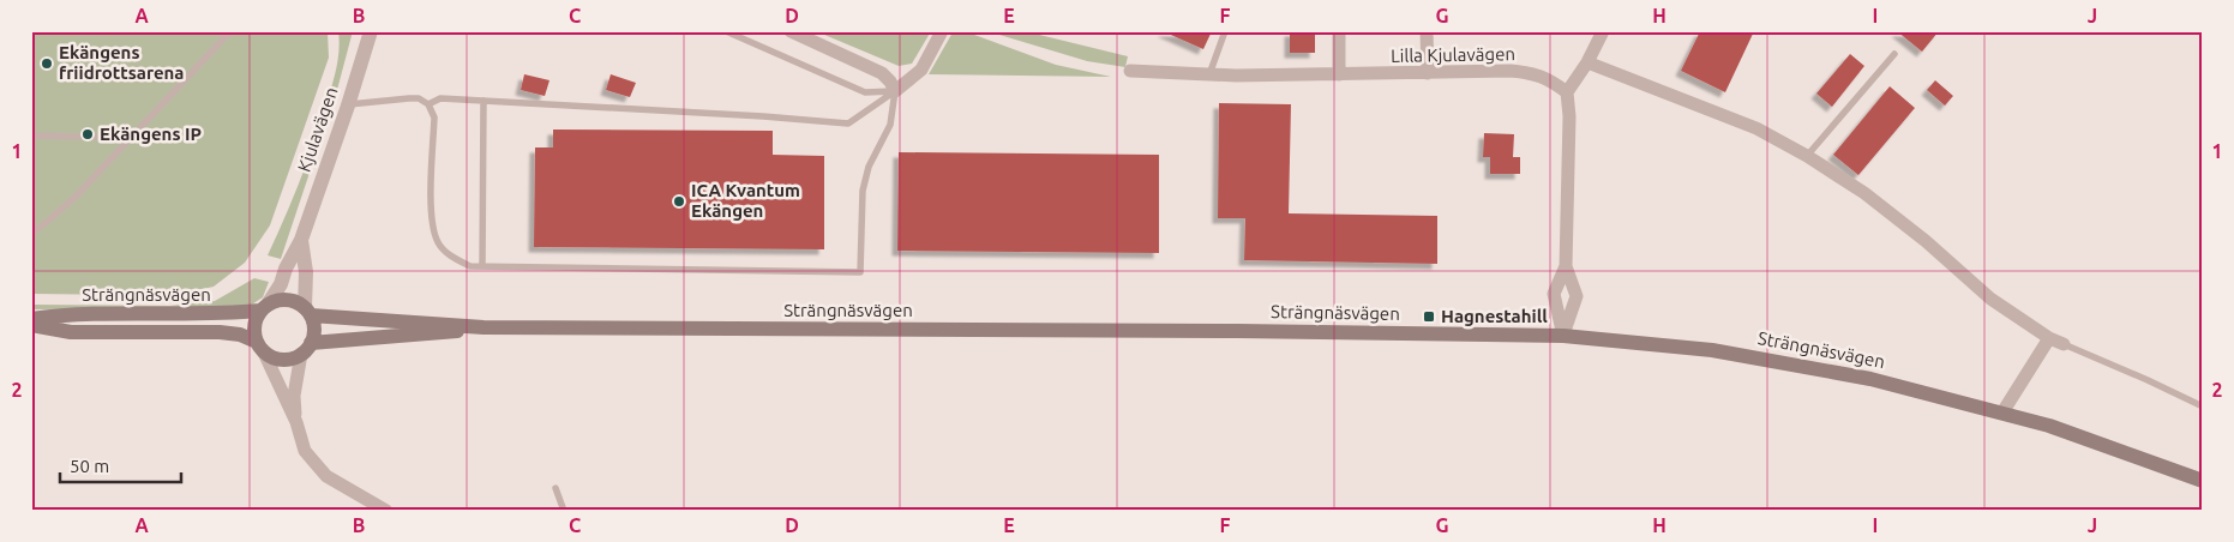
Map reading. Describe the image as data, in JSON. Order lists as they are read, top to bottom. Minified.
{"streets":{"main road":["Strängnäsvägen"],"street":["Lilla Kjulavägen","Kjulavägen"]},"crossings":[["Kjulavägen","Strängnäsvägen"]],"places":{"other":["Ekängens friidrottsarena","Ekängens IP","ICA Kvantum Ekängen"],"transit":["Hagnestahill"]},"scale_bar":"50 m","grid":{"columns":["A","B","C","D","E","F","G","H","I","J"],"rows":["1","2"]}}
